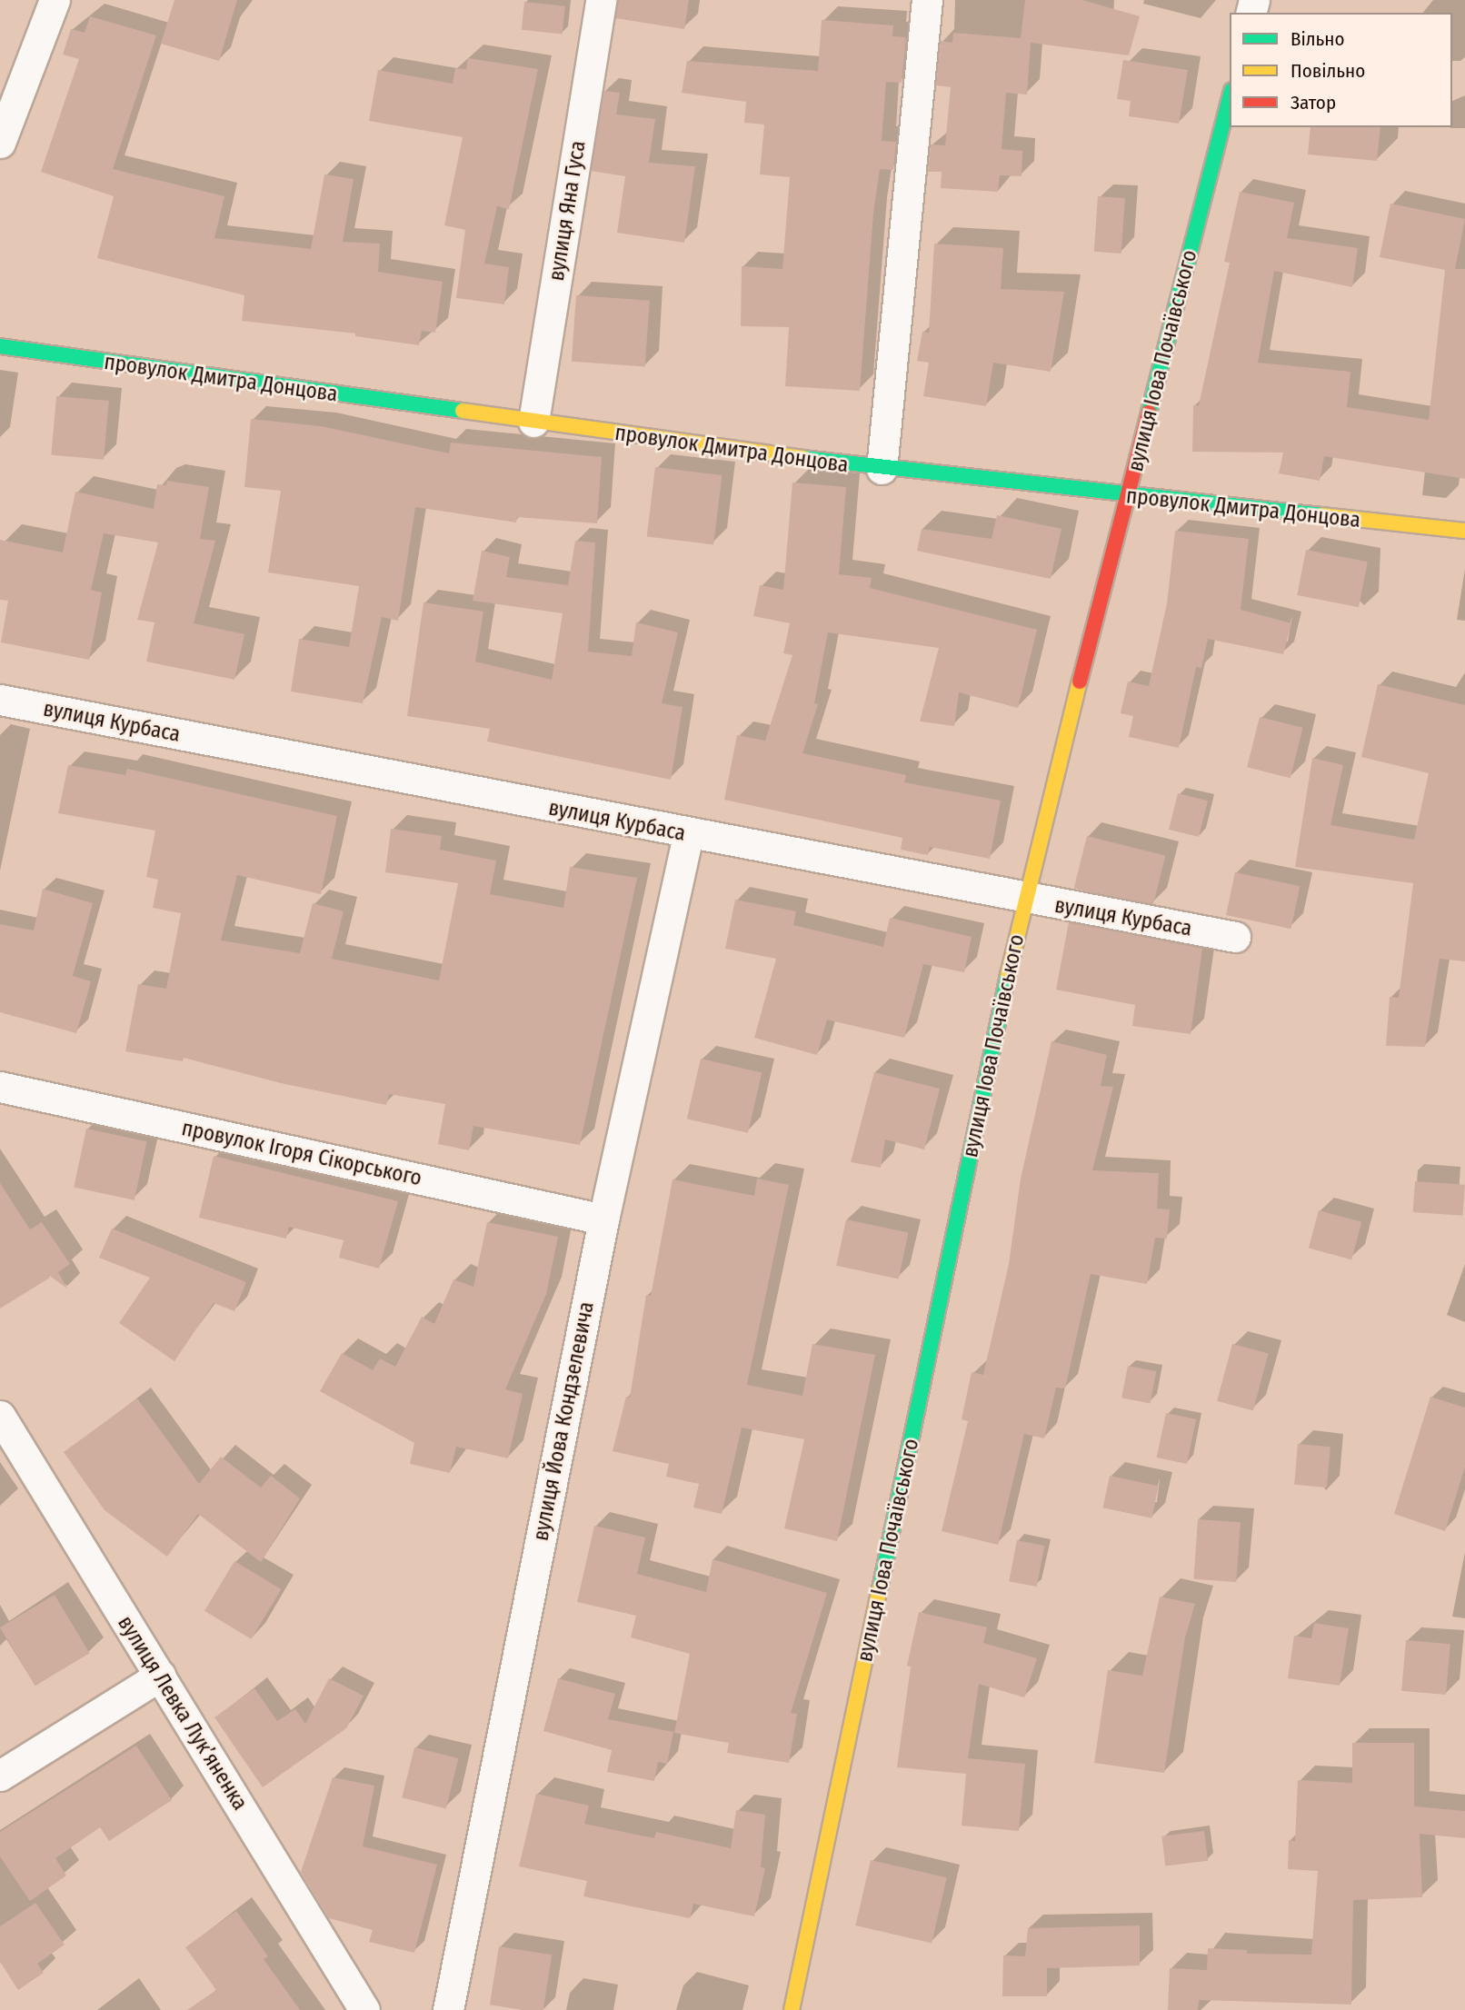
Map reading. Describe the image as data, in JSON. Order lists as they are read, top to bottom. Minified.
{"streets":{"street":["вулиця Яна Гуса","вулиця Іова Почаївського","провулок Дмитра Донцова","вулиця Курбаса","провулок Ігоря Сікорського","вулиця Йова Кондзелевича","вулиця Левка Лукʼяненка"]},"crossings":[["вулиця Яна Гуса","провулок Дмитра Донцова"],["вулиця Іова Почаївського","провулок Дмитра Донцова"],["вулиця Іова Почаївського","вулиця Курбаса"],["вулиця Курбаса","вулиця Йова Кондзелевича"],["провулок Ігоря Сікорського","вулиця Йова Кондзелевича"]],"legend":["Вільно","Повільно","Затор"]}
